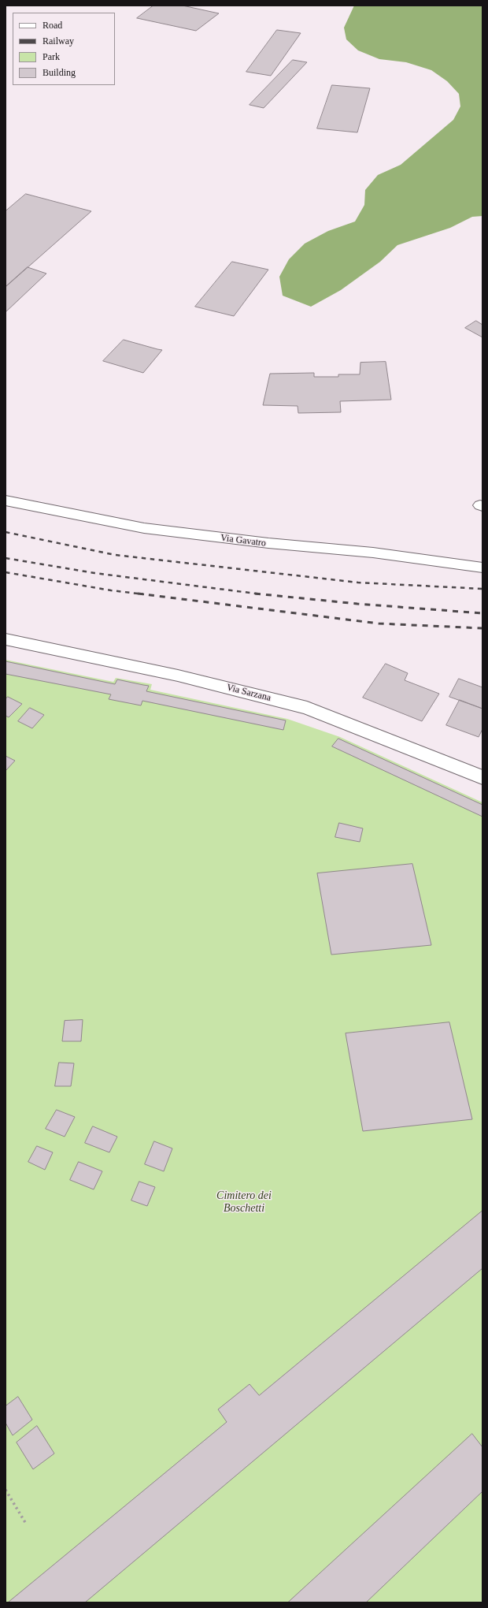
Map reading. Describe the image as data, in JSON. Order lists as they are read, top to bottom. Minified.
{"streets":{"street":["Via Gavatro","Via Sarzana"]},"parks":["Cimitero dei Boschetti"],"legend":["Road","Railway","Park","Building"]}
